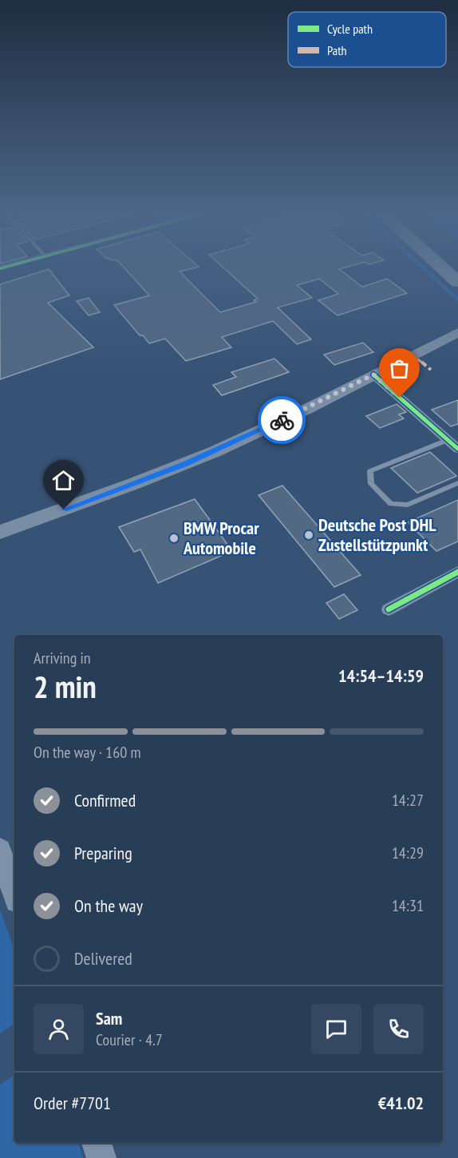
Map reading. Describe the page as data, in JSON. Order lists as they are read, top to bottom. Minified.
{"places":["Deutsche Post DHL Zustellstützpunkt","BMW Procar Automobile"],"legend":["Cycle path","Path"],"page":{"heading":["2 min","Arriving in","14:54–14:59"],"panel":["Sam","Courier · 4.7","Order #7701","€41.02"],"bar":"On the way · 160 m","list":[["Confirmed","14:27"],["Preparing","14:29"],["On the way","14:31"],"Delivered"]}}
